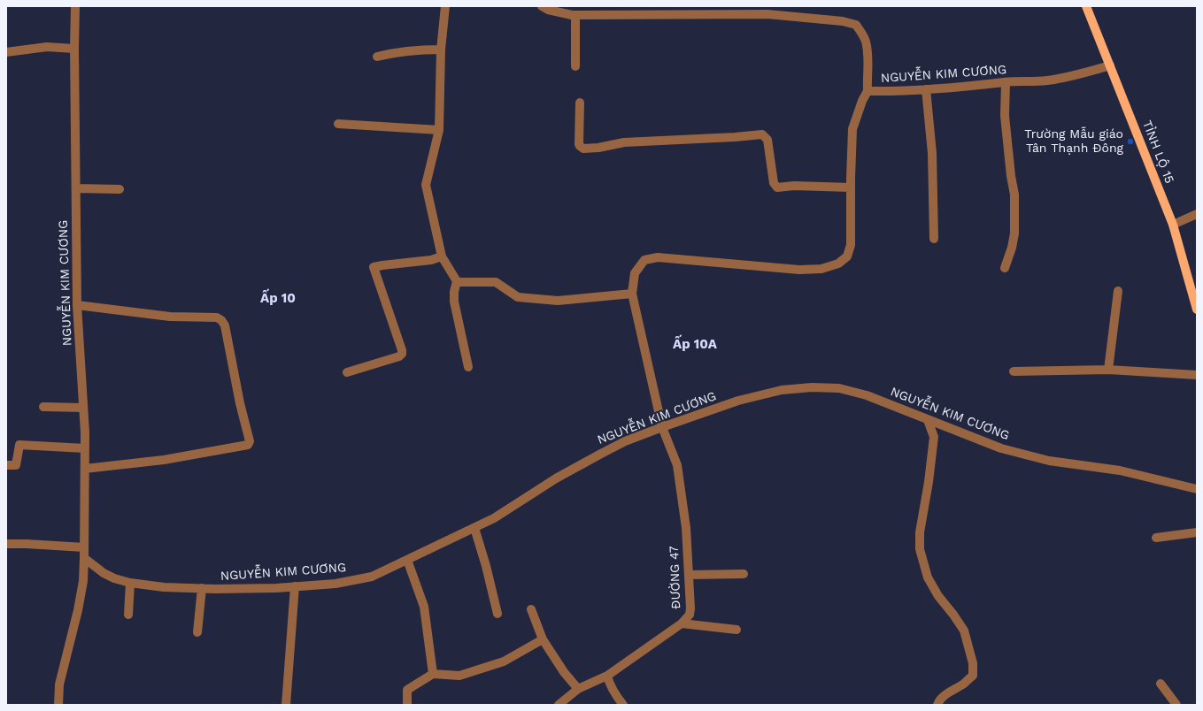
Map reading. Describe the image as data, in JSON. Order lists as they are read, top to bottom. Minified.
{"streets":{"main road":["TỈNH LỘ 15"],"street":["NGUYỄN KIM CƯƠNG","ĐƯỜNG 47"]},"crossings":[["NGUYỄN KIM CƯƠNG","TỈNH LỘ 15"],["NGUYỄN KIM CƯƠNG","ĐƯỜNG 47"]],"districts":["Ấp 10","Ấp 10A"],"places":["Trường Mẫu giáo Tân Thạnh Đông"]}
